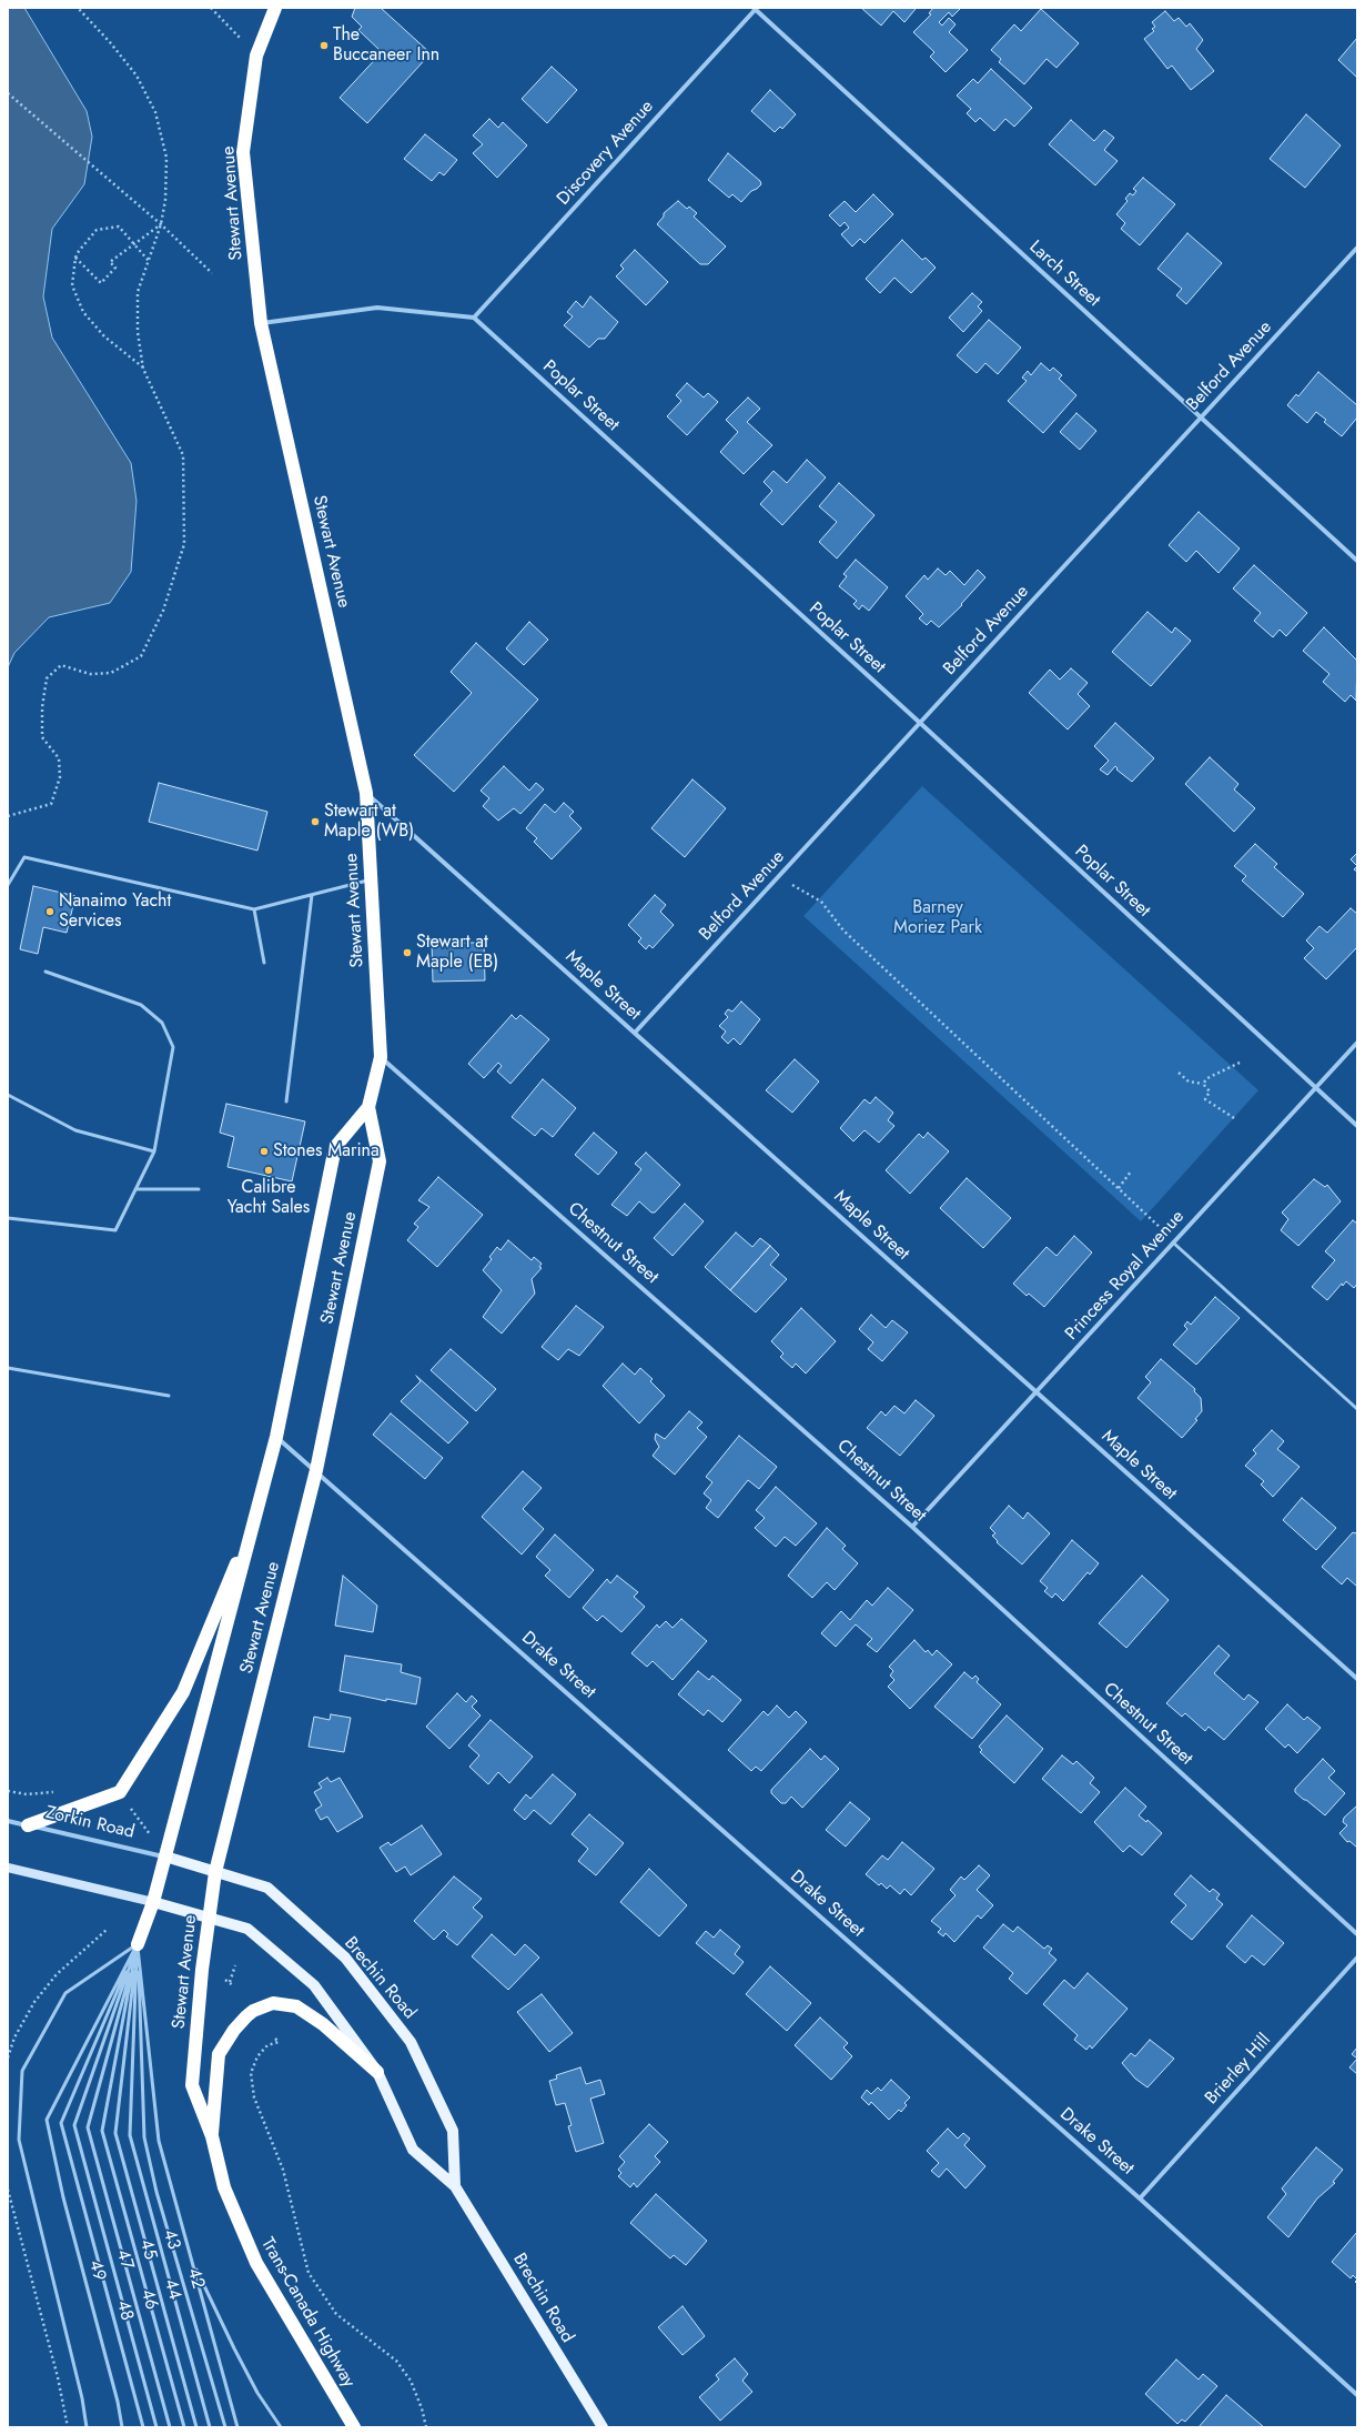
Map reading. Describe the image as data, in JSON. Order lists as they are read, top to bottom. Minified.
{"streets":{"highway":["Stewart Avenue","Trans-Canada Highway"],"main road":["Brechin Road"],"street":["Discovery Avenue","Larch Street","Belford Avenue","Poplar Street","Maple Street","Chestnut Street","Princess Royal Avenue","Drake Street","Zorkin Road","Brierley Hill"],"lane":["43","45","47","49","42","44","46","48"]},"crossings":[["Discovery Avenue","Larch Street"],["Discovery Avenue","Poplar Street"],["Stewart Avenue","Maple Street"],["Stewart Avenue","Chestnut Street"],["Stewart Avenue","Drake Street"],["Stewart Avenue","Zorkin Road"],["Stewart Avenue","Brechin Road"],["Stewart Avenue","43"],["Stewart Avenue","45"],["Stewart Avenue","47"],["Stewart Avenue","49"],["Stewart Avenue","42"],["Stewart Avenue","44"],["Stewart Avenue","46"],["Stewart Avenue","48"],["Stewart Avenue","Trans-Canada Highway"],["Larch Street","Belford Avenue"],["Belford Avenue","Poplar Street"],["Belford Avenue","Maple Street"],["Poplar Street","Princess Royal Avenue"],["Maple Street","Princess Royal Avenue"],["Chestnut Street","Princess Royal Avenue"],["Drake Street","Brierley Hill"],["Zorkin Road","Brechin Road"],["43","45"],["43","47"],["43","49"],["43","42"],["43","44"],["43","46"],["43","48"],["45","47"],["45","49"],["45","42"],["45","44"],["45","46"],["45","48"],["47","49"],["47","42"],["47","44"],["47","46"],["47","48"],["49","42"],["49","44"],["49","46"],["49","48"],["42","44"],["42","46"],["42","48"],["44","46"],["44","48"],["46","48"]],"parks":["Barney Moriez Park"],"places":["The Buccaneer Inn","Stewart at Maple (WB)","Nanaimo Yacht Services","Stewart at Maple (EB)","Stones Marina","Calibre Yacht Sales"]}
